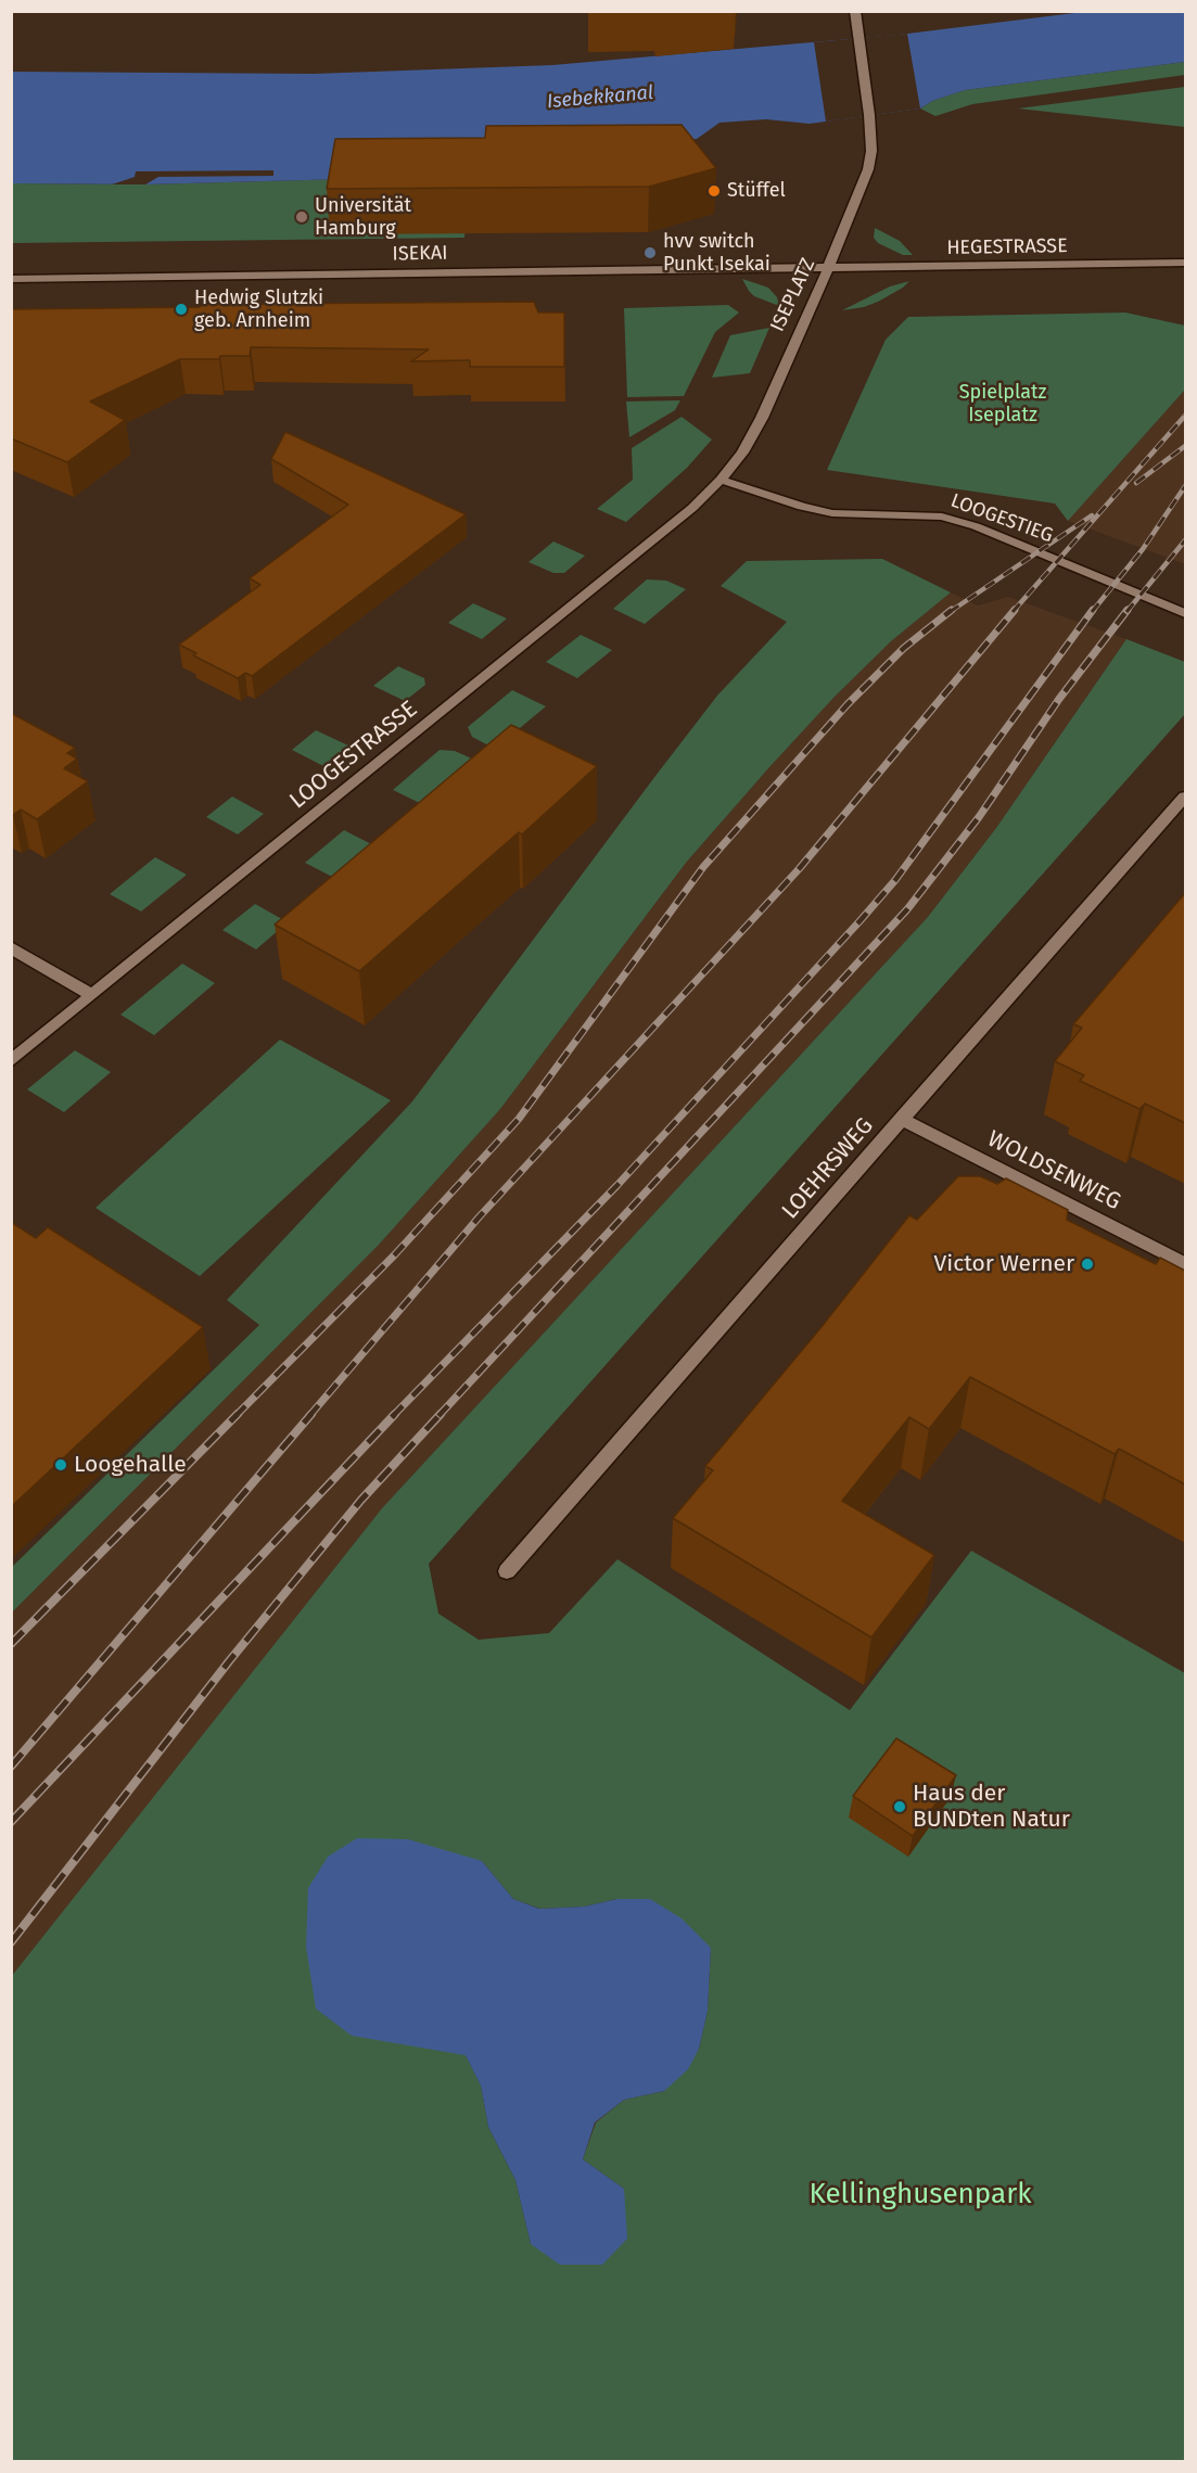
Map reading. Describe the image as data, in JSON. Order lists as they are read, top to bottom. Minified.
{"streets":{"street":["HEGESTRASSE","ISEKAI","ISEPLATZ","LOOGESTIEG","LOOGESTRASSE","LOEHRSWEG","WOLDSENWEG"]},"crossings":[["HEGESTRASSE","ISEKAI"],["HEGESTRASSE","ISEPLATZ"],["ISEKAI","ISEPLATZ"],["ISEPLATZ","LOOGESTIEG"],["ISEPLATZ","LOOGESTRASSE"],["LOOGESTIEG","LOOGESTRASSE"],["LOEHRSWEG","WOLDSENWEG"]],"water":["Isebekkanal"],"parks":["Spielplatz Iseplatz","Kellinghusenpark"],"places":["Stüffel","Universität Hamburg","hvv switch Punkt Isekai","Hedwig Slutzki geb. Arnheim","Victor Werner","Loogehalle","Haus der BUNDten Natur"]}
